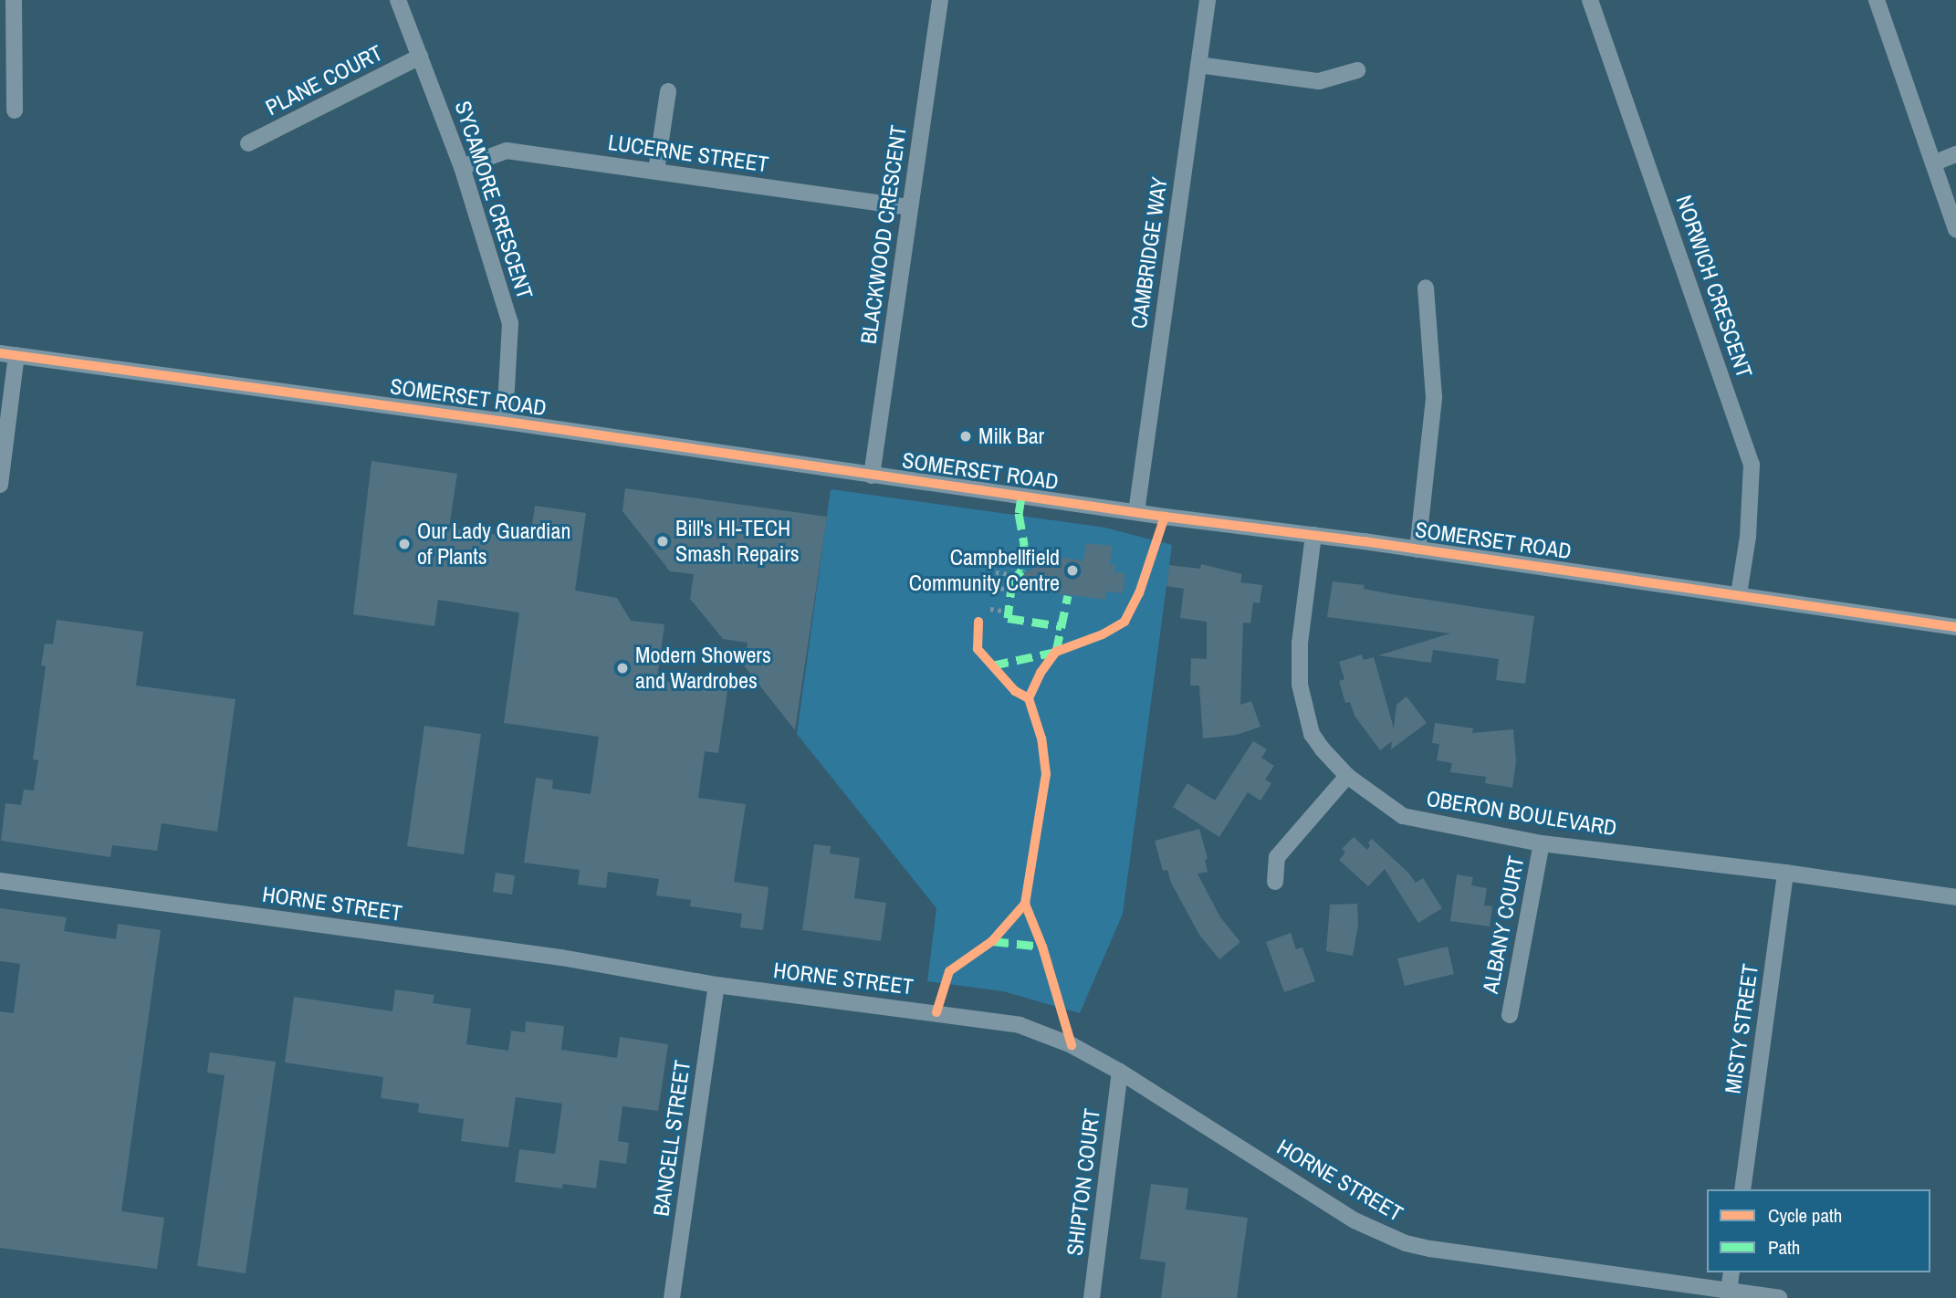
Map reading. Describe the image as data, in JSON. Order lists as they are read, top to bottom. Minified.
{"streets":{"street":["PLANE COURT","LUCERNE STREET","SYCAMORE CRESCENT","BLACKWOOD CRESCENT","CAMBRIDGE WAY","NORWICH CRESCENT","SOMERSET ROAD","OBERON BOULEVARD","HORNE STREET","ALBANY COURT","MISTY STREET","BANCELL STREET","SHIPTON COURT"]},"crossings":[["PLANE COURT","SYCAMORE CRESCENT"],["LUCERNE STREET","SYCAMORE CRESCENT"],["LUCERNE STREET","BLACKWOOD CRESCENT"],["SYCAMORE CRESCENT","SOMERSET ROAD"],["BLACKWOOD CRESCENT","SOMERSET ROAD"],["CAMBRIDGE WAY","SOMERSET ROAD"],["NORWICH CRESCENT","SOMERSET ROAD"],["SOMERSET ROAD","OBERON BOULEVARD"],["OBERON BOULEVARD","ALBANY COURT"],["OBERON BOULEVARD","MISTY STREET"],["HORNE STREET","BANCELL STREET"],["HORNE STREET","SHIPTON COURT"]],"places":["Milk Bar","Bill's HI-TECH Smash Repairs","Our Lady Guardian of Plants","Campbellfield Community Centre","Modern Showers and Wardrobes"],"legend":["Cycle path","Path"]}
